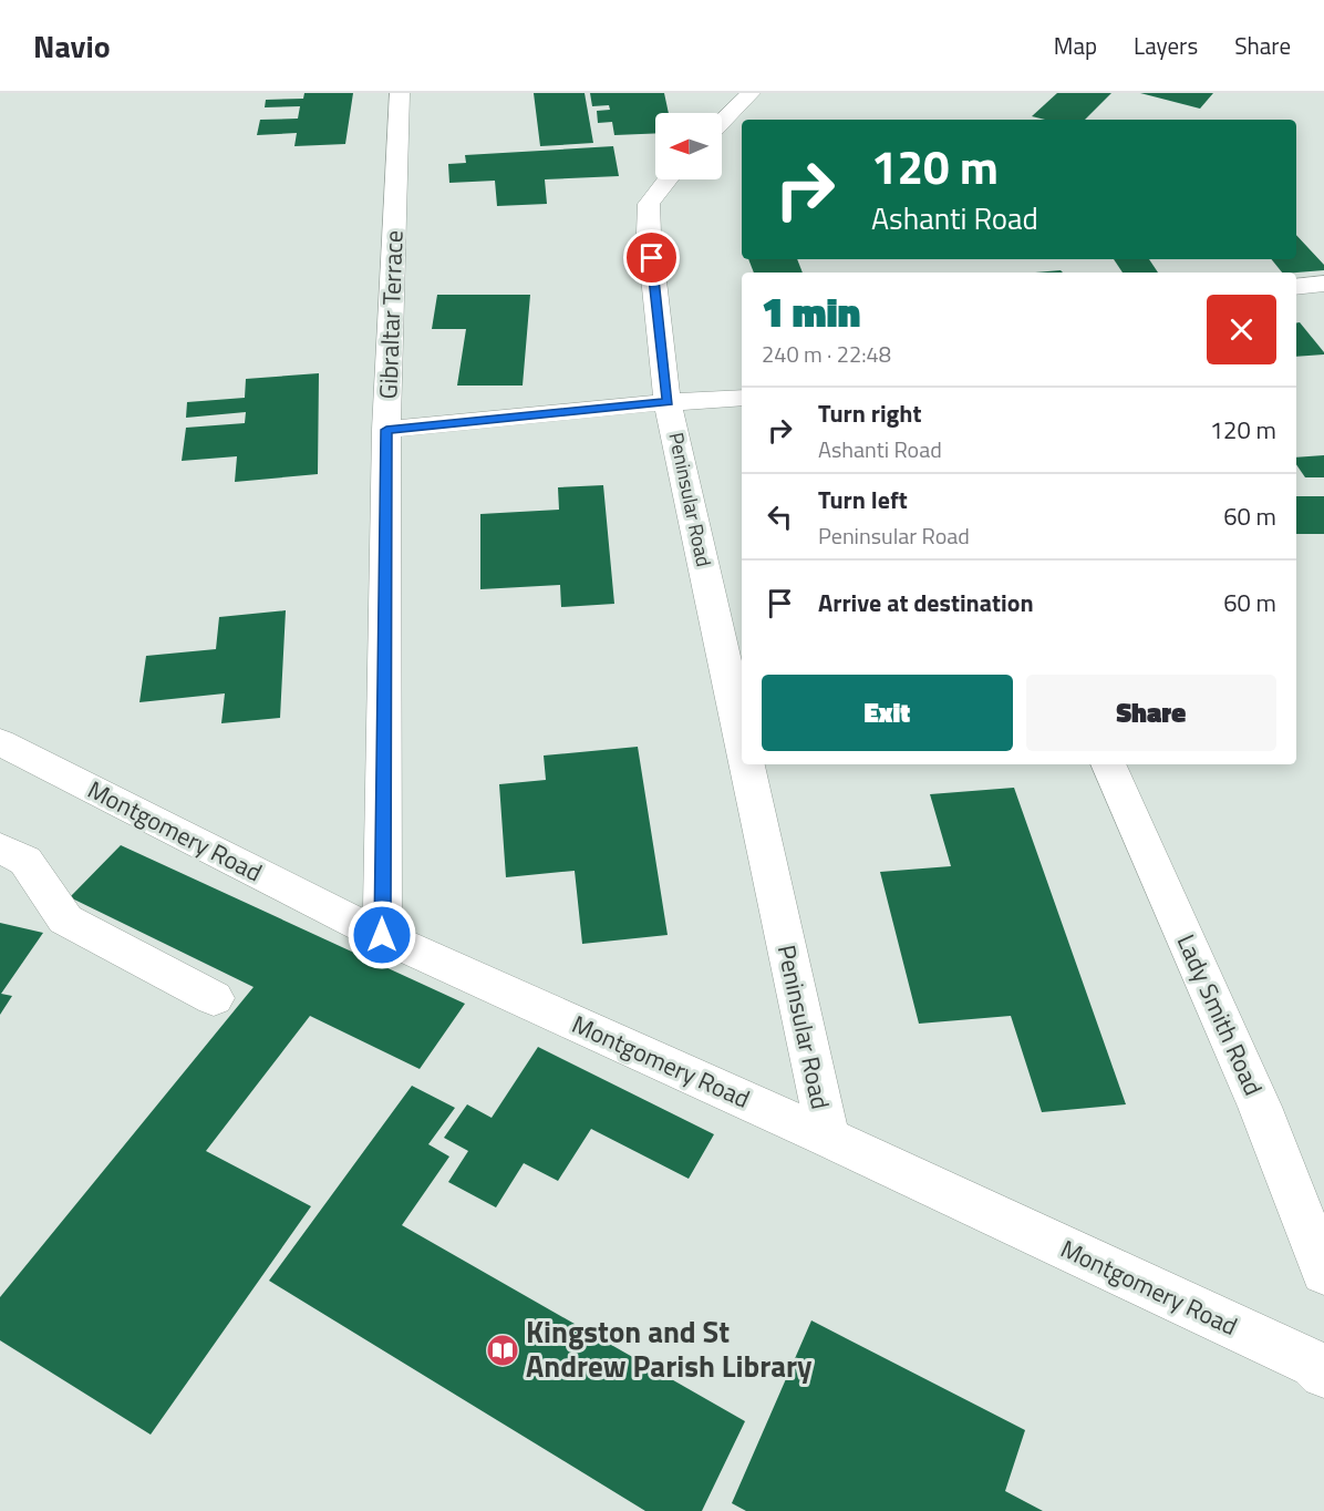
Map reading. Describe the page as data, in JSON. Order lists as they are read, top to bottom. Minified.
{"streets":{"lane":["Gibraltar Terrace","Peninsular Road","Montgomery Road","Lady Smith Road"]},"crossings":[["Gibraltar Terrace","Montgomery Road"],["Peninsular Road","Montgomery Road"]],"places":{"library":["Kingston and St Andrew Parish Library"]},"north":"left","page":{"header":"Navio","nav":["Map","Layers","Share"],"turn":["120 m","Ashanti Road"],"heading":["1 min","240 m · 22:48"],"list":[{"name":"Turn right","note":"Ashanti Road","value":"120 m"},{"name":"Turn left","note":"Peninsular Road","value":"60 m"},{"name":"Arrive at destination","value":"60 m"}],"buttons":["Exit","Share"]}}
